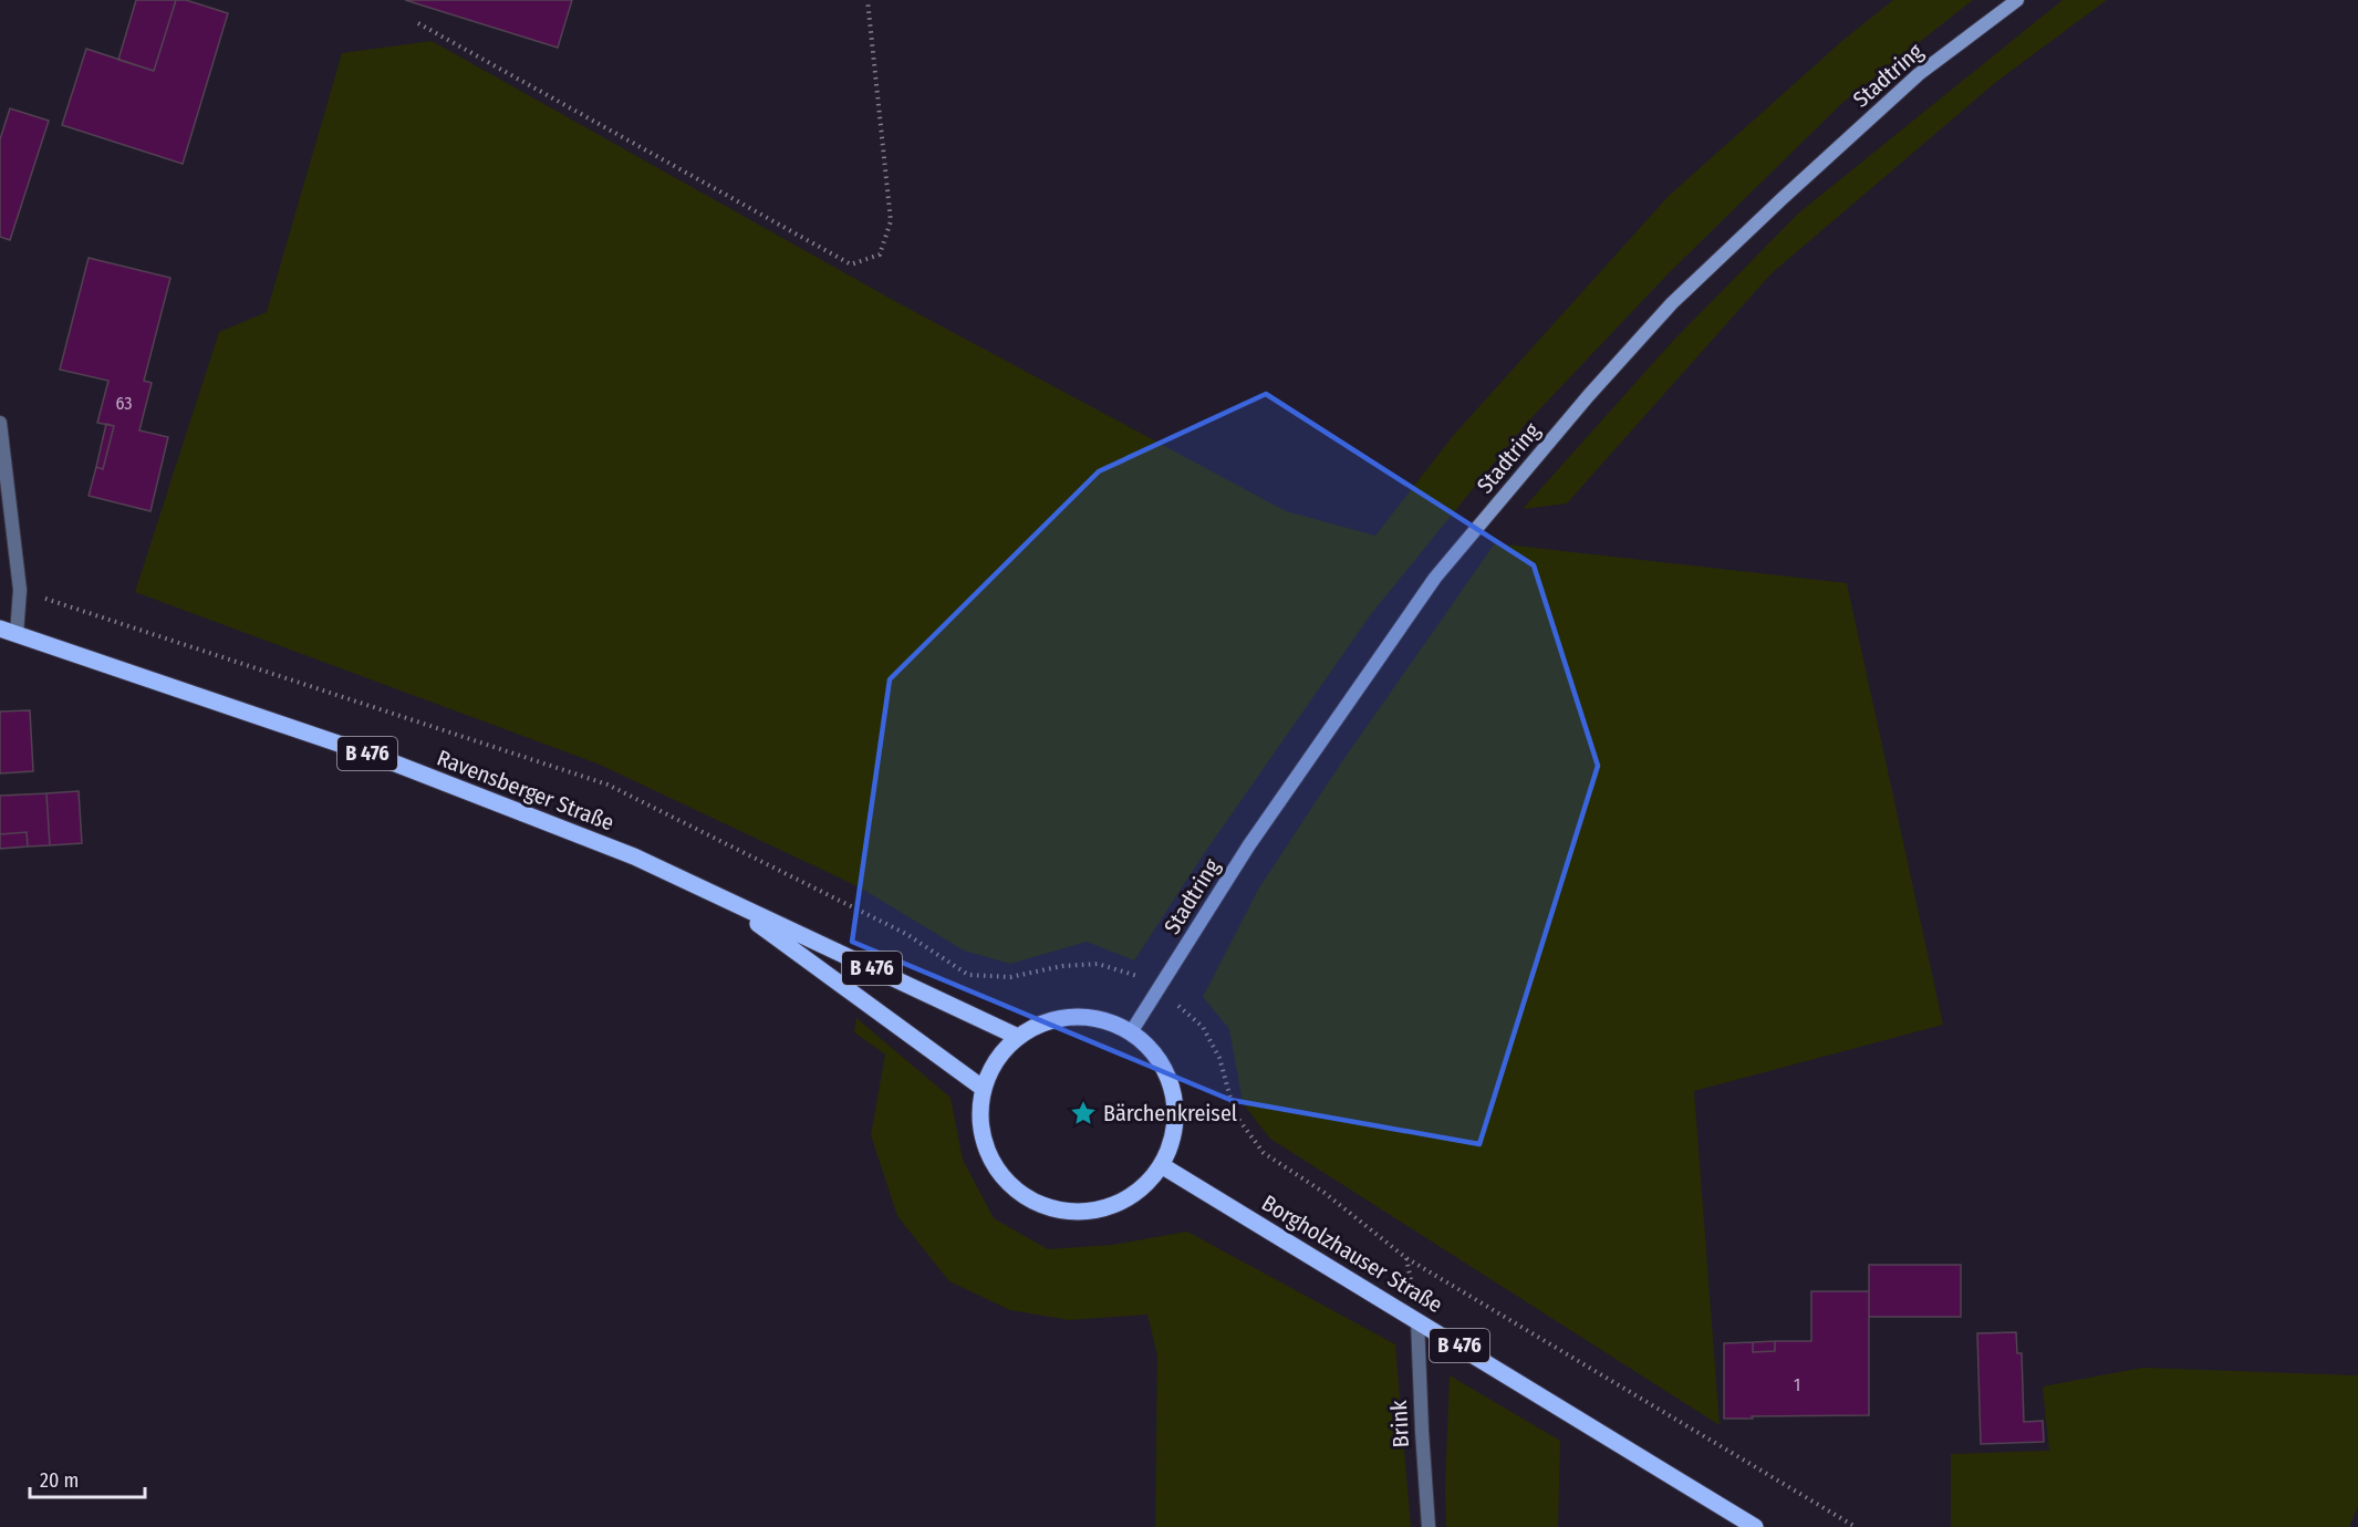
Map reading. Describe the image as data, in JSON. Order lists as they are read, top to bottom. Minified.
{"streets":{"main road":["B 476","Ravensberger Straße","Borgholzhauser Straße"],"street":["Stadtring","Brink"]},"crossings":[["Stadtring","Ravensberger Straße"],["Stadtring","Borgholzhauser Straße"],["Ravensberger Straße","Borgholzhauser Straße"],["Borgholzhauser Straße","Brink"]],"places":{"place":["Bärchenkreisel"]},"house_numbers":["63","1"],"scale_bar":"20 m"}
